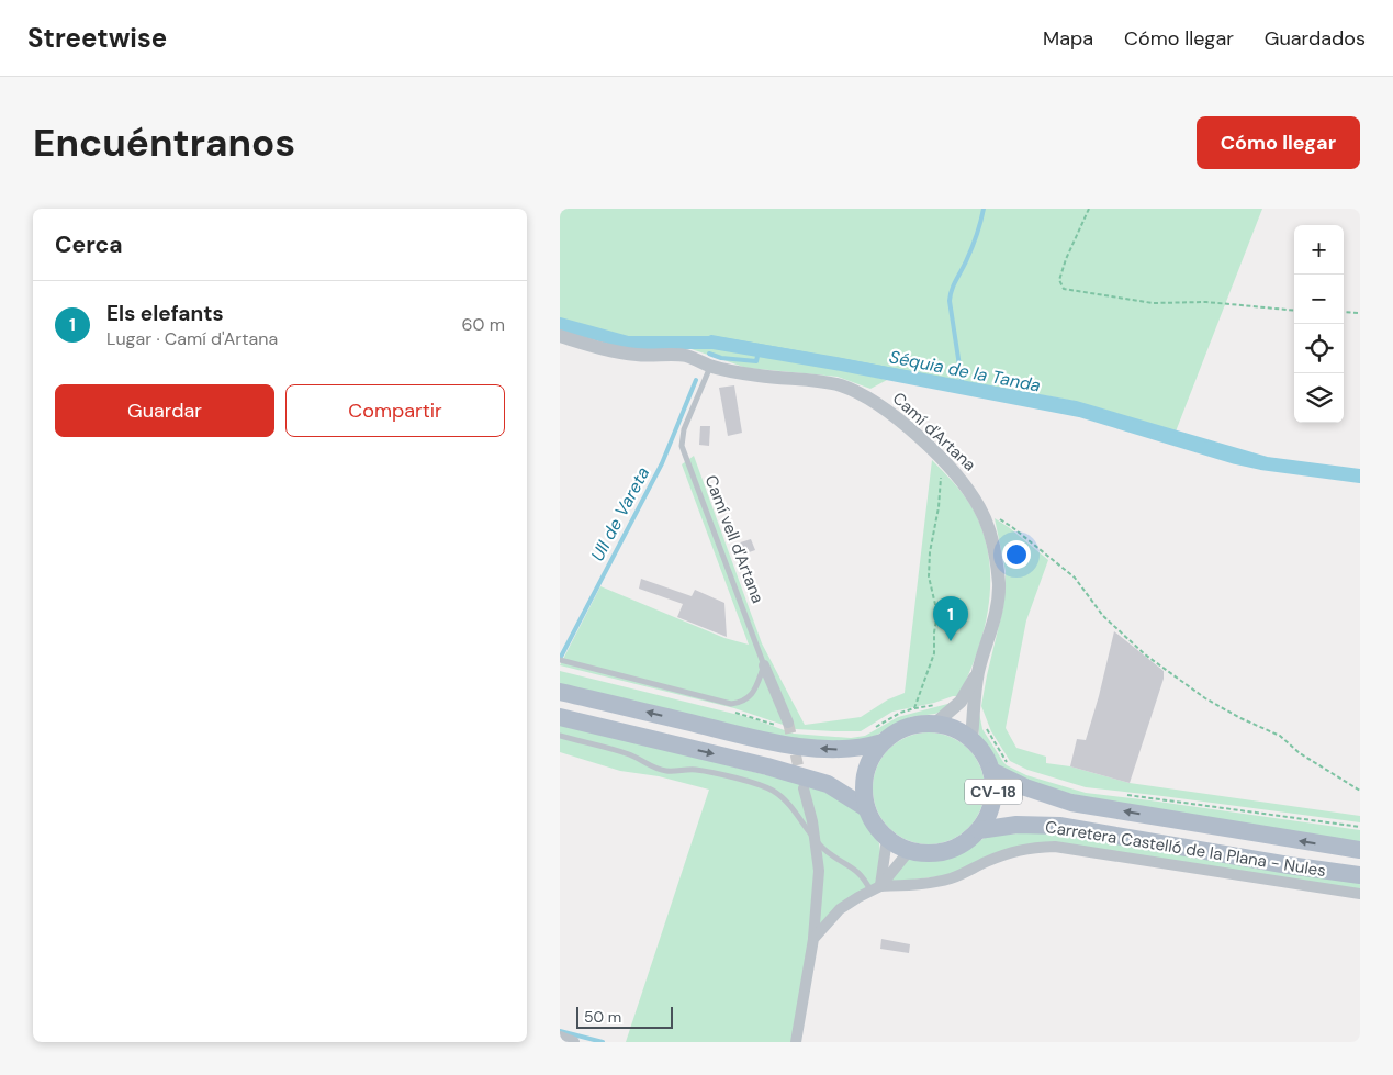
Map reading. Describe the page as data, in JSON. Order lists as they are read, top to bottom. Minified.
{"streets":{"main road":["CV-18","Carretera Castelló de la Plana - Nules"],"street":["Camí d'Artana","Camí vell d'Artana"]},"crossings":[["Camí d'Artana","Camí vell d'Artana"],["Camí d'Artana","CV-18"],["Camí d'Artana","Carretera Castelló de la Plana - Nules"],["CV-18","Carretera Castelló de la Plana - Nules"]],"water":["Séquia de la Tanda","Ull de Vareta"],"scale_bar":"50 m","page":{"header":"Streetwise","nav":["Mapa","Cómo llegar","Guardados"],"buttons":["Cómo llegar",["Guardar","Compartir"]],"title":"Encuéntranos","heading":"Cerca","map_buttons":["+","−"],"list":[{"mark":"1","name":"Els elefants","note":"Lugar · Camí d'Artana","value":"60 m"}],"pins":"1","scale":"50 m"}}
